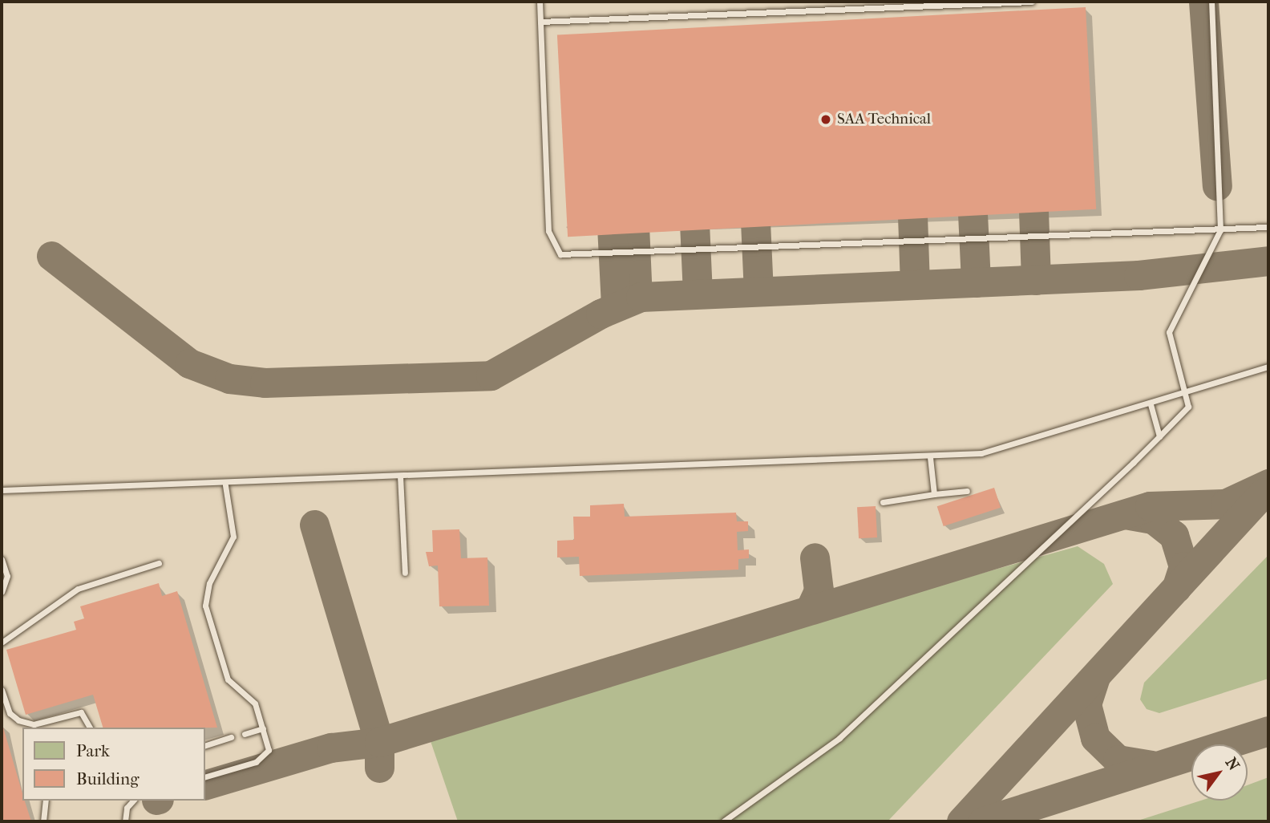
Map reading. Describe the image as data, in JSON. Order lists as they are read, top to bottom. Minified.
{"places":["SAA Technical"],"legend":["Park","Building"],"north":"top right"}
